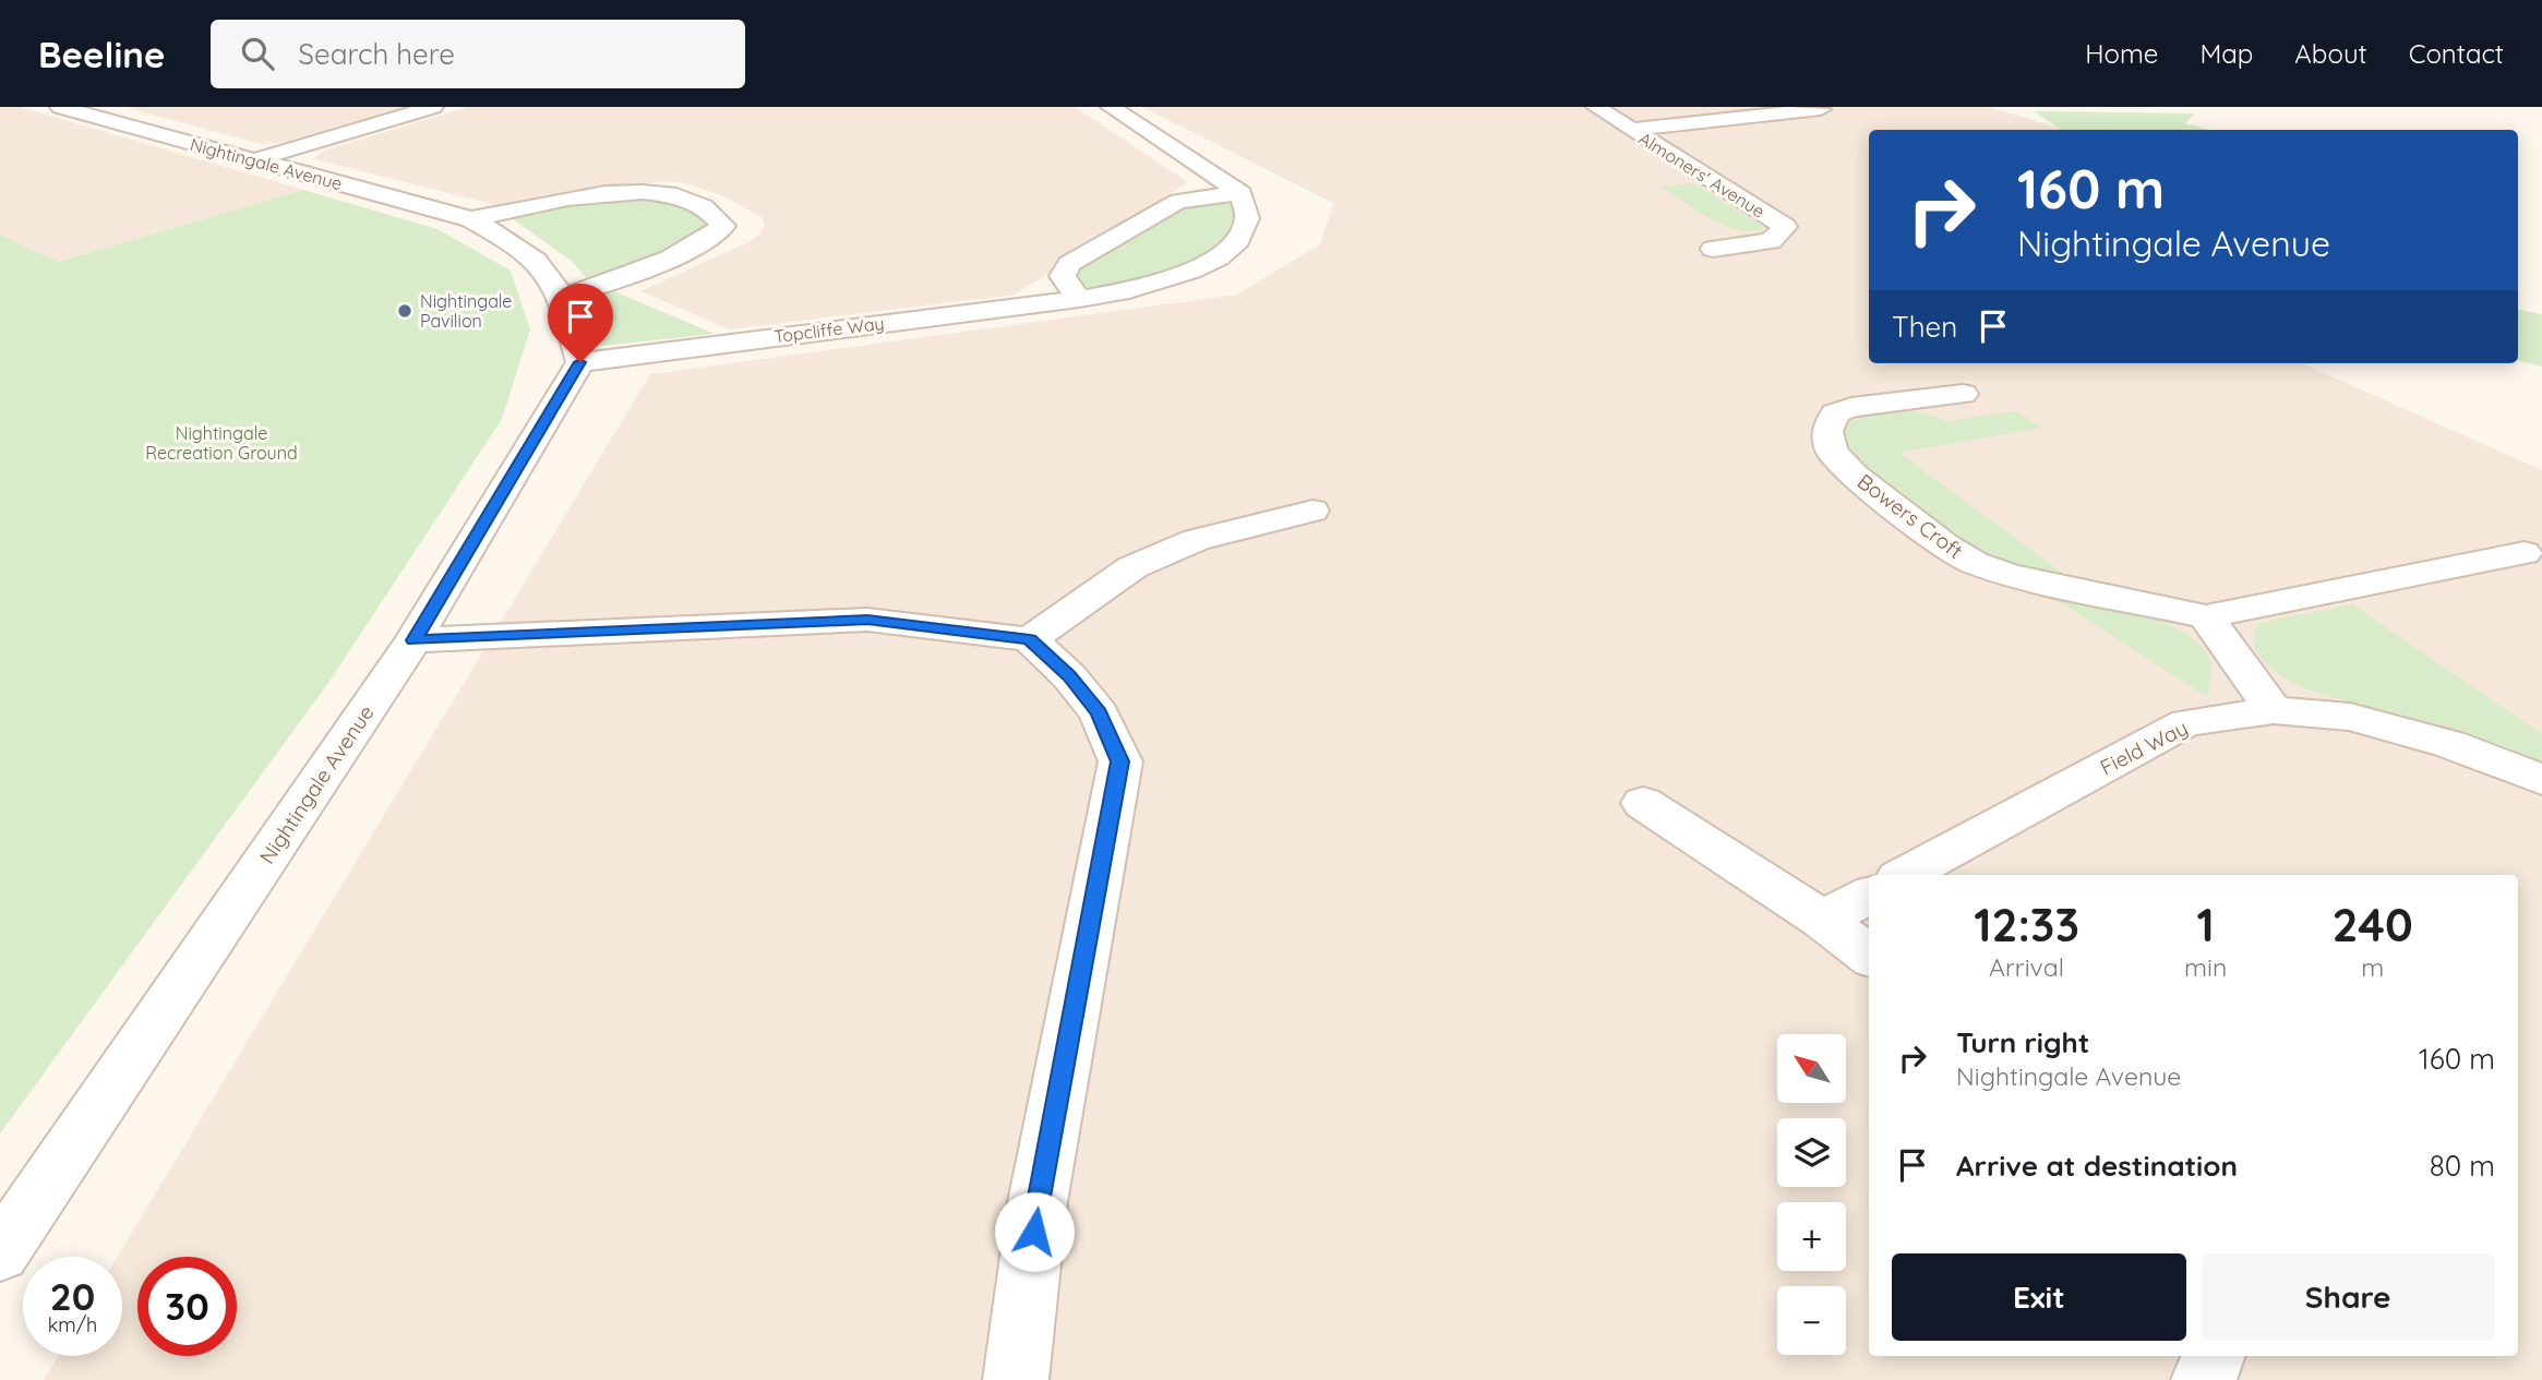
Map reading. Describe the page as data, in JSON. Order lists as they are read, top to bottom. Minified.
{"streets":{"street":["Nightingale Avenue","Almoners' Avenue","Topcliffe Way","Bowers Croft","Field Way"]},"crossings":[["Nightingale Avenue","Topcliffe Way"]],"parks":["Nightingale Recreation Ground"],"places":["Nightingale Pavilion"],"north":"top left","page":{"header":"Beeline","search":"Search here","nav":["Home","Map","About","Contact"],"turn":["160 m","Nightingale Avenue"],"then":"Then","eta":["12:33","Arrival","1","min","240","m"],"list":[{"name":"Turn right","note":"Nightingale Avenue","value":"160 m"},{"name":"Arrive at destination","value":"80 m"}],"map_buttons":["+","−"],"buttons":["Exit","Share"],"speed":"20 km/h","limit":"30"}}
